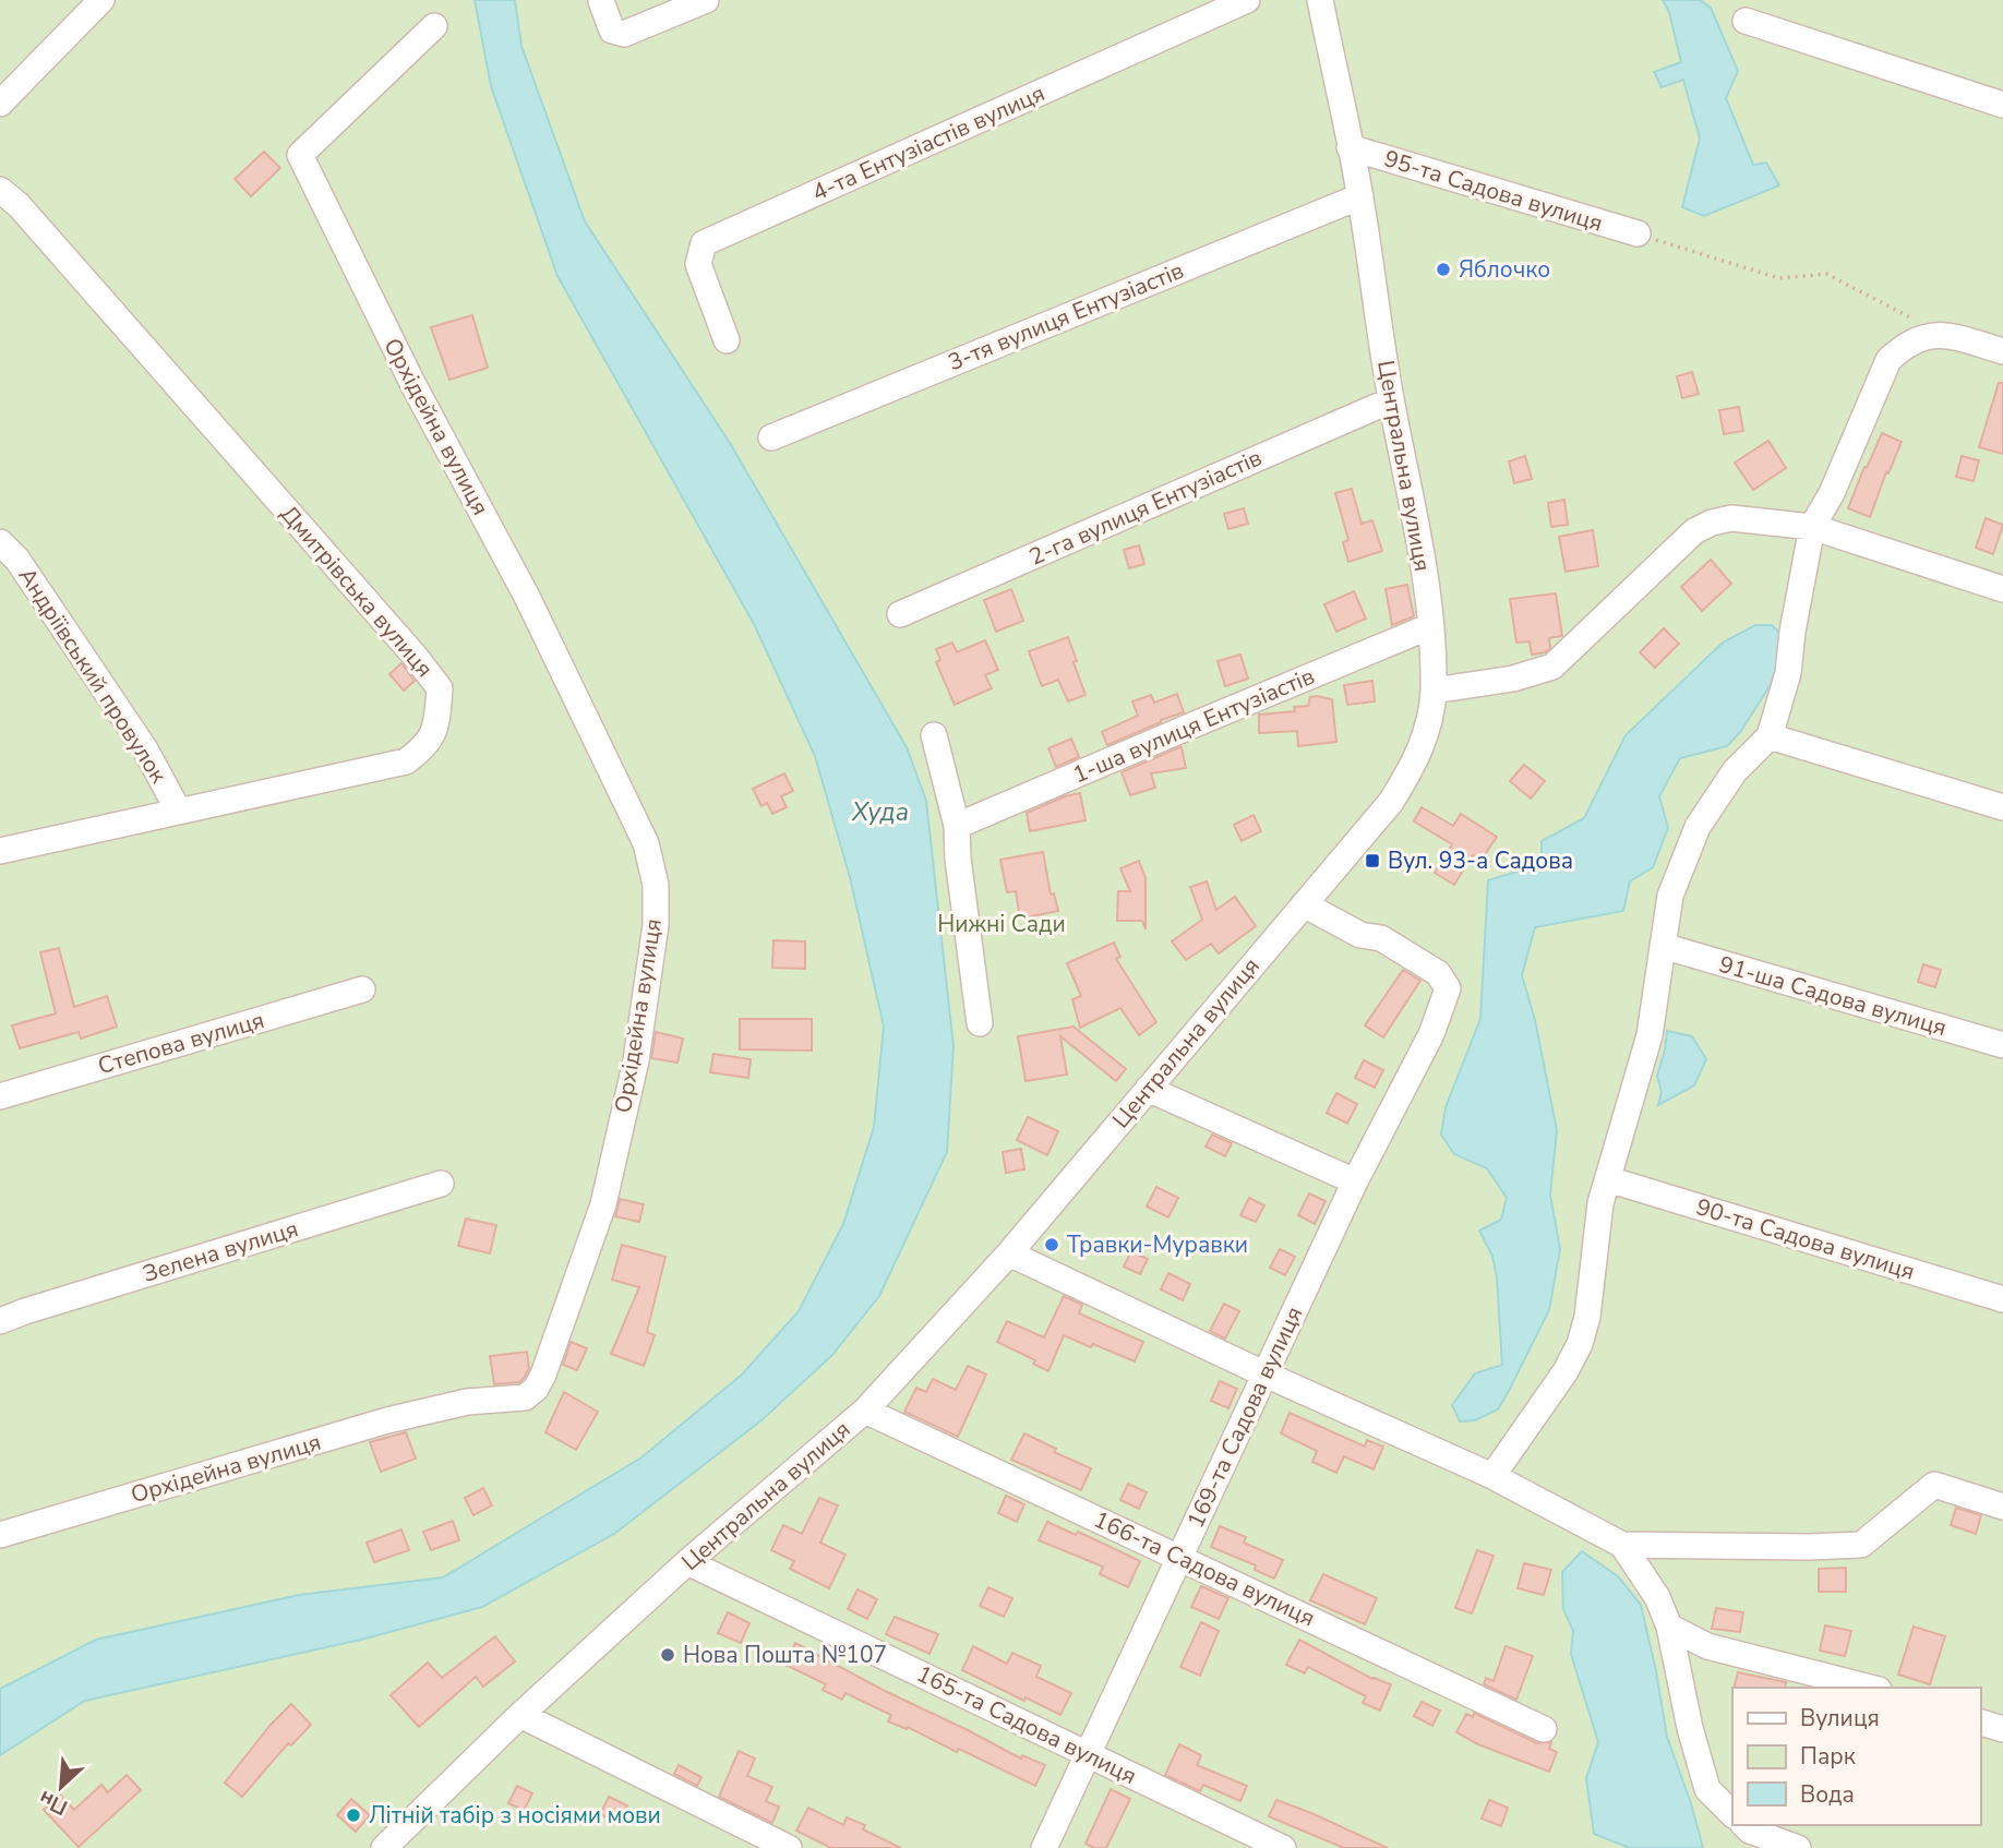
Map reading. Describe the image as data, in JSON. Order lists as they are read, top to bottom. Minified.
{"streets":{"street":["4-та Ентузіастів вулиця","95-та Садова вулиця","3-тя вулиця Ентузіастів","Орхідейна вулиця","Центральна вулиця","2-га вулиця Ентузіастів","Дмитрівська вулиця","Андріївський провулок","1-ша вулиця Ентузіастів","91-ша Садова вулиця","Степова вулиця","90-та Садова вулиця","Зелена вулиця","169-та Садова вулиця","166-та Садова вулиця","165-та Садова вулиця"]},"crossings":[["95-та Садова вулиця","Центральна вулиця"],["3-тя вулиця Ентузіастів","Центральна вулиця"],["Центральна вулиця","2-га вулиця Ентузіастів"],["Центральна вулиця","1-ша вулиця Ентузіастів"],["Центральна вулиця","169-та Садова вулиця"],["Центральна вулиця","166-та Садова вулиця"],["Центральна вулиця","165-та Садова вулиця"],["Дмитрівська вулиця","Андріївський провулок"],["169-та Садова вулиця","166-та Садова вулиця"],["169-та Садова вулиця","165-та Садова вулиця"]],"water":["Худа"],"parks":["Нижні Сади"],"places":{"other":["Яблочко","Травки-Муравки","Нова Пошта №107","Літній табір з носіями мови"],"transit":["Вул. 93-а Садова"]},"legend":["Вулиця","Парк","Вода"],"north":"bottom left"}
